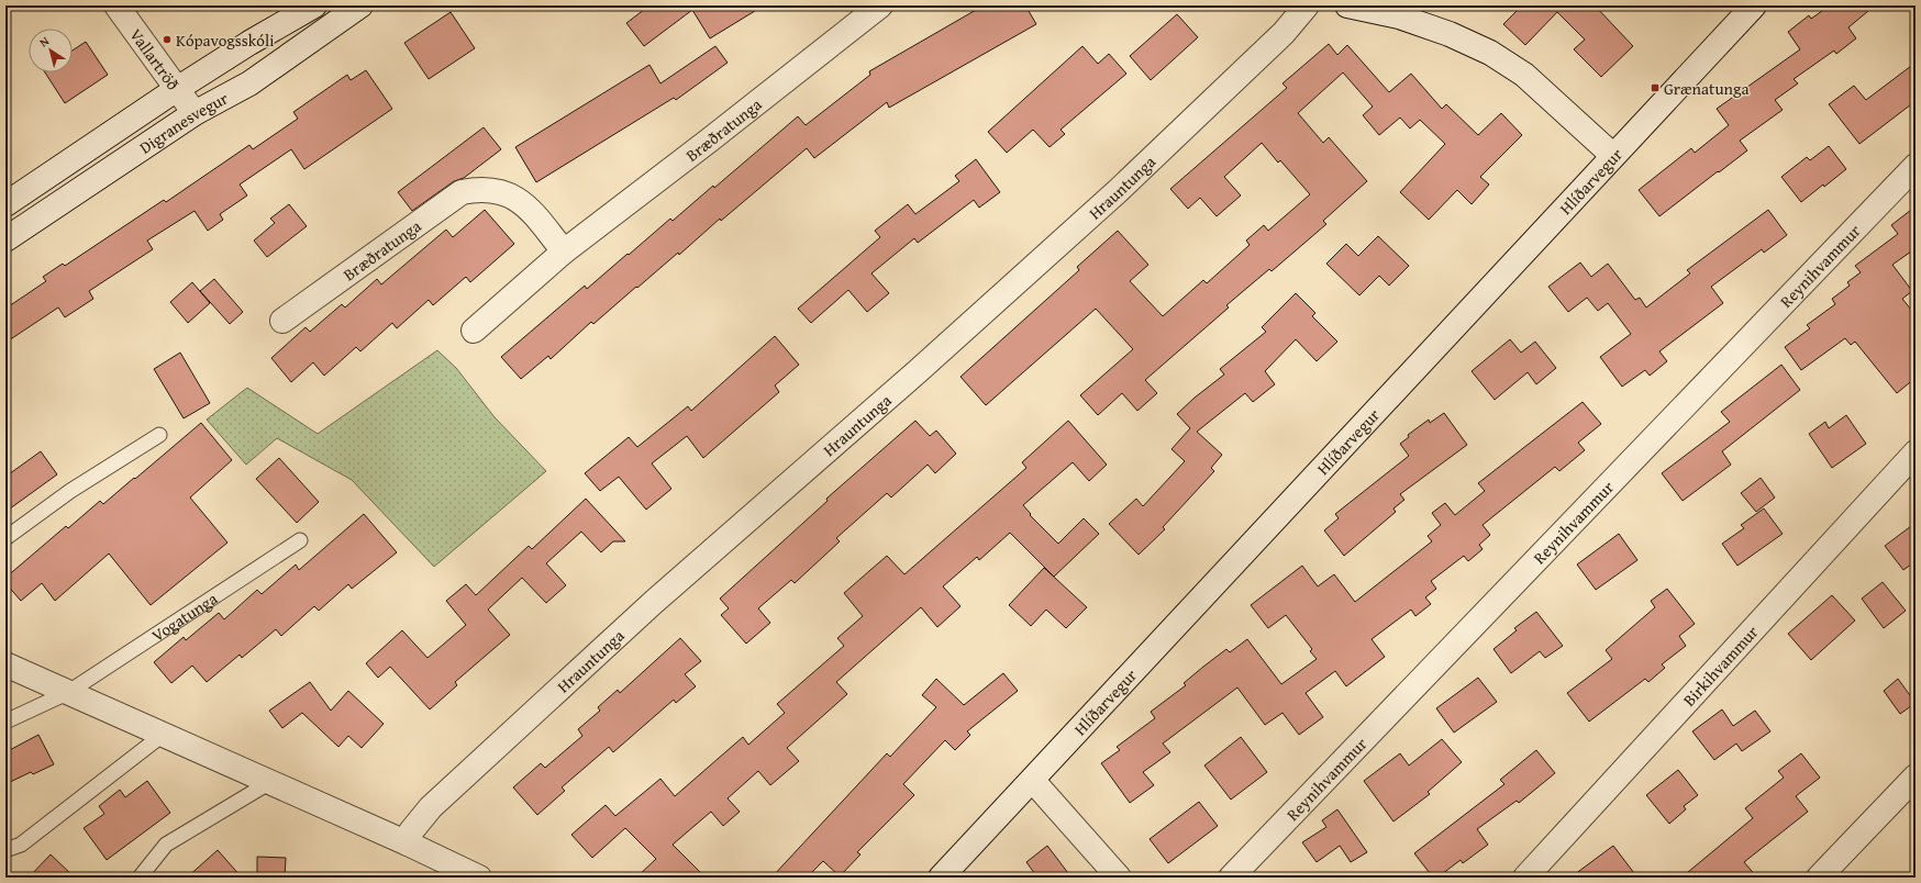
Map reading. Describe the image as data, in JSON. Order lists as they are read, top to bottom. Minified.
{"streets":{"street":["Vallartröð","Digranesvegur","Bræðratunga","Hlíðarvegur","Hrauntunga","Reynihvammur","Birkihvammur"],"lane":["Vogatunga"]},"crossings":[["Vallartröð","Digranesvegur"]],"places":{"other":["Kópavogsskóli"],"transit":["Grænatunga"]},"north":"top left"}
